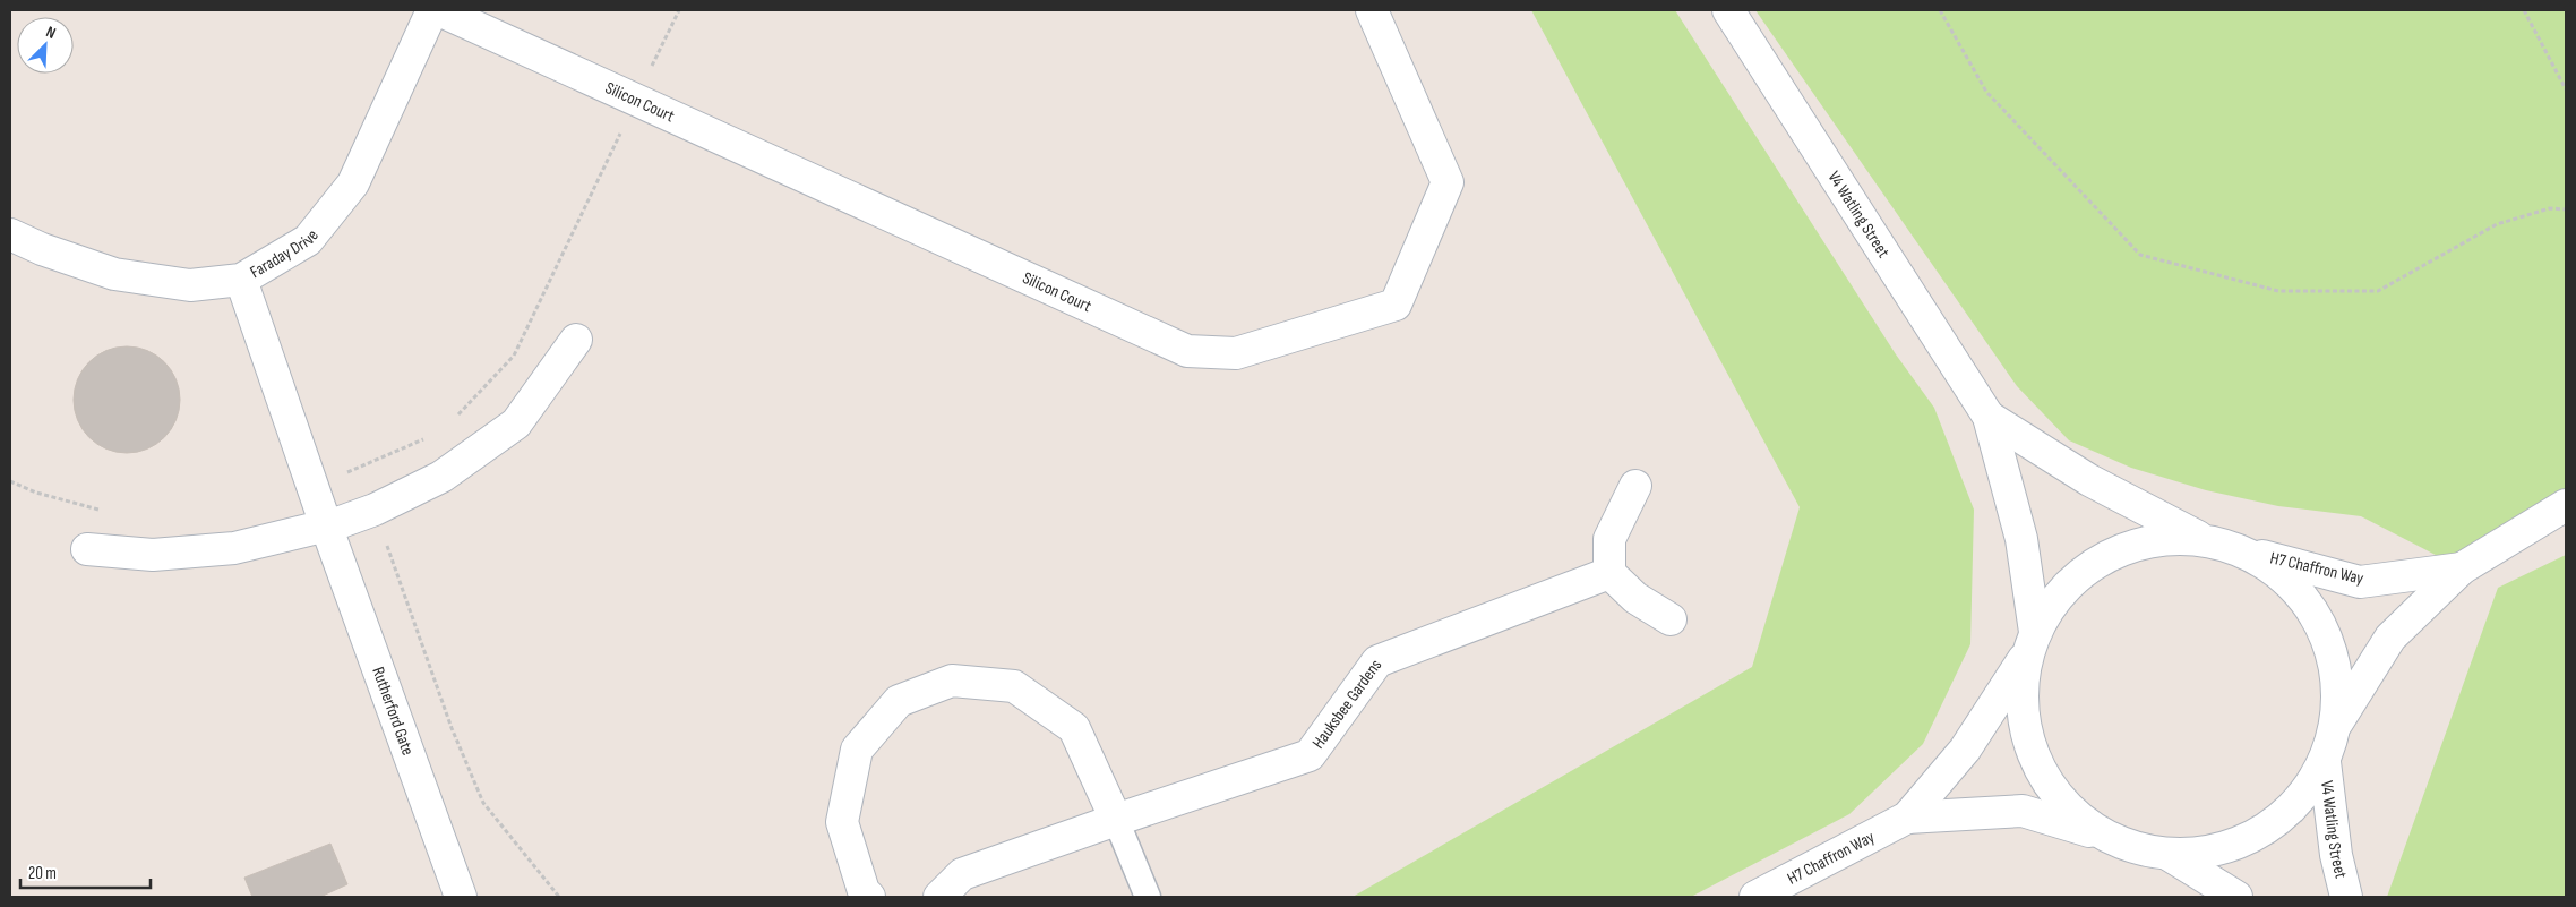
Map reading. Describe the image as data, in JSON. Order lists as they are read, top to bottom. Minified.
{"streets":{"street":["Silicon Court","V4 Watling Street","Faraday Drive","H7 Chaffron Way","Hauksbee Gardens","Rutherford Gate"]},"crossings":[["V4 Watling Street","H7 Chaffron Way"],["Faraday Drive","Rutherford Gate"]],"scale_bar":"20 m","north":"top right"}
